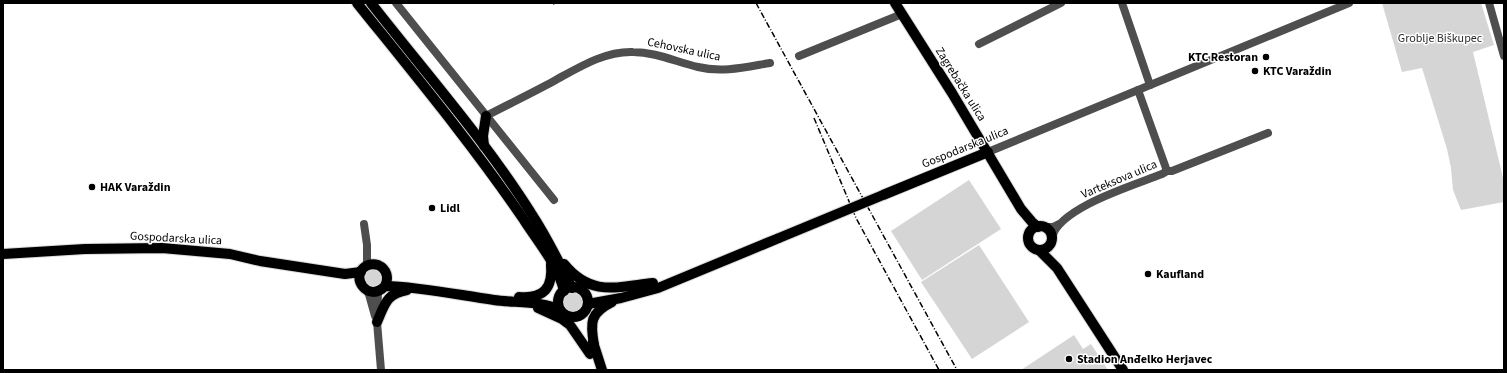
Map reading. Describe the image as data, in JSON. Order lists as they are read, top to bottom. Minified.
{"streets":{"main road":["Zagrebačka ulica","Gospodarska ulica"],"street":["Cehovska ulica","Varteksova ulica"]},"crossings":[["Zagrebačka ulica","Gospodarska ulica"],["Zagrebačka ulica","Varteksova ulica"],["Gospodarska ulica","Varteksova ulica"]],"parks":["Groblje Biškupec"],"places":["KTC Restoran","KTC Varaždin","HAK Varaždin","Lidl","Kaufland","Stadion Anđelko Herjavec"]}
